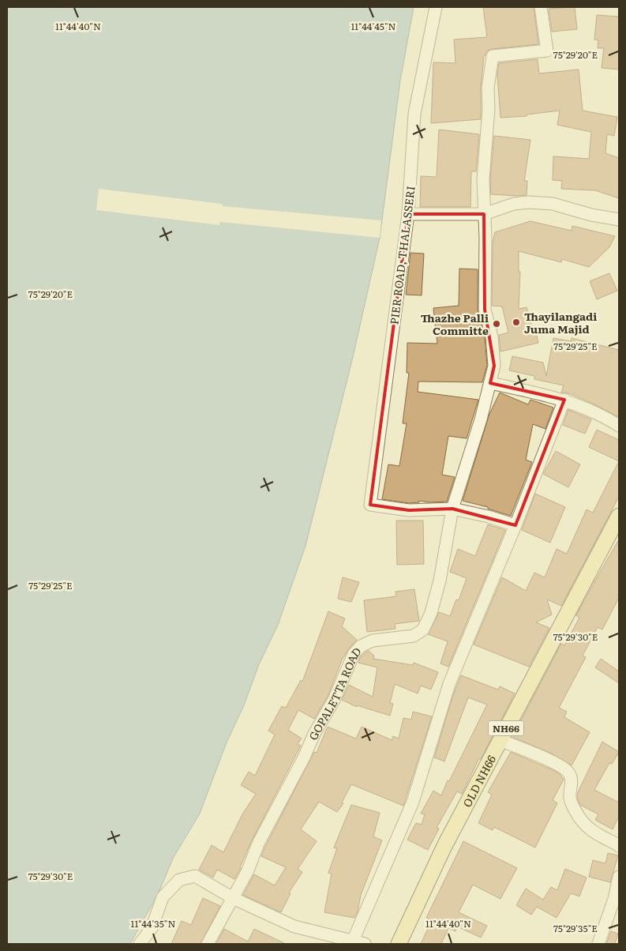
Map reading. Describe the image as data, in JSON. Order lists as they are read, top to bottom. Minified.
{"streets":{"main road":["NH66","OLD NH66"],"street":["PIER ROAD, THALASSERI","GOPALETTA ROAD"]},"crossings":[["PIER ROAD, THALASSERI","GOPALETTA ROAD"]],"places":["Thayilangadi Juma Majid","Thazhe Palli Committe"],"coordinates":["11°44'45\"N","11°44'40\"N","75°29'20\"E","75°29'25\"E","75°29'30\"E","11°44'35\"N","75°29'35\"E"]}
